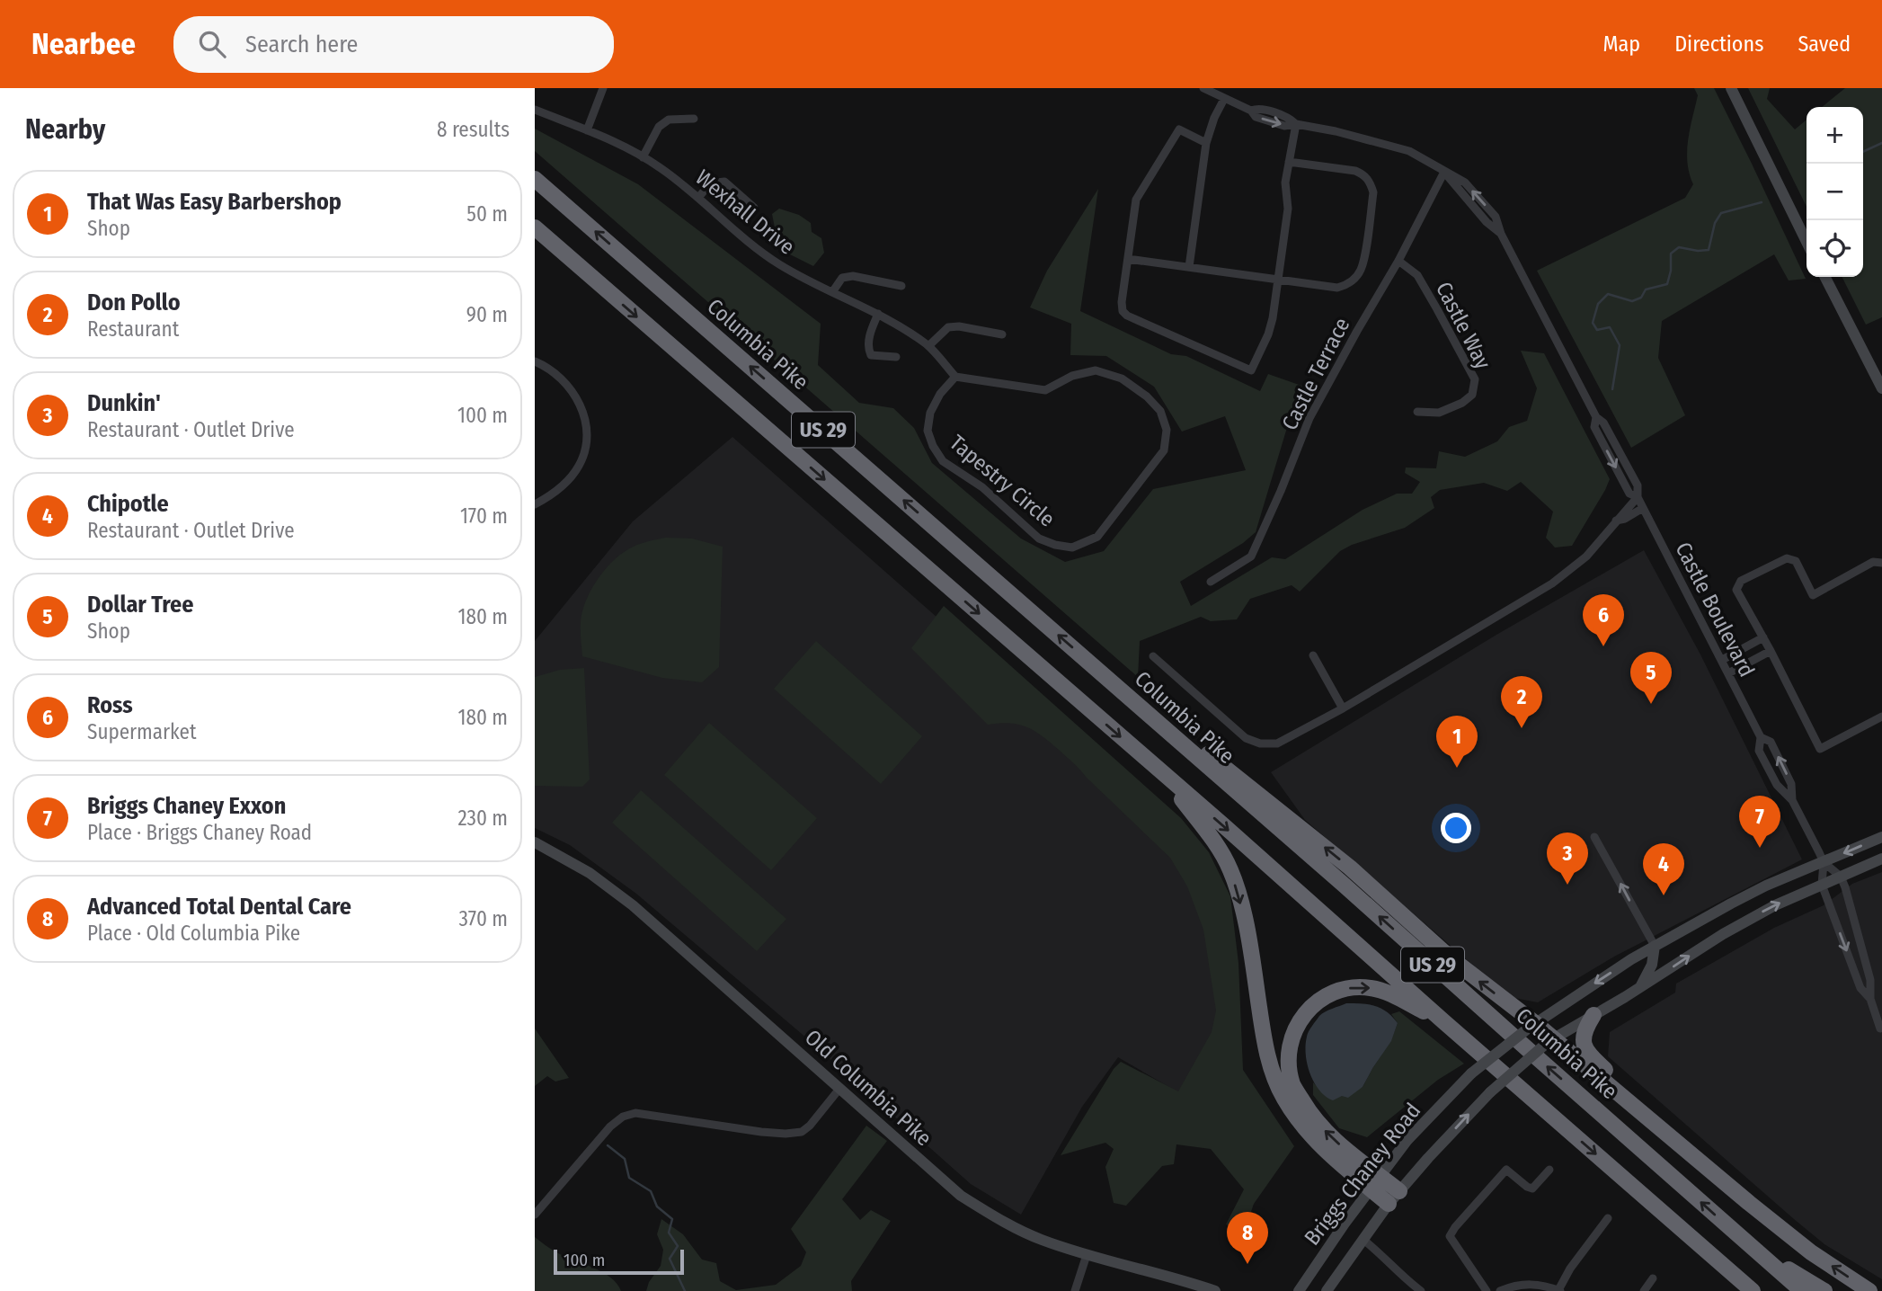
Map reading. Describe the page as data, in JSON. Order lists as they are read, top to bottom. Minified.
{"streets":{"highway":["Columbia Pike","US 29"],"main road":["Old Columbia Pike","Briggs Chaney Road"],"street":["Wexhall Drive","Castle Way","Castle Terrace","Tapestry Circle","Castle Boulevard"]},"crossings":[["Wexhall Drive","Tapestry Circle"],["Castle Way","Castle Terrace"],["Castle Terrace","Castle Boulevard"],["Castle Boulevard","Briggs Chaney Road"]],"scale_bar":"100 m","page":{"header":"Nearbee","search":"Search here","nav":["Map","Directions","Saved"],"heading":["Nearby","8 results"],"map_buttons":["+","−"],"list":[{"mark":"1","name":"That Was Easy Barbershop","note":"Shop","value":"50 m"},{"mark":"2","name":"Don Pollo","note":"Restaurant","value":"90 m"},{"mark":"3","name":"Dunkin'","note":"Restaurant · Outlet Drive","value":"100 m"},{"mark":"4","name":"Chipotle","note":"Restaurant · Outlet Drive","value":"170 m"},{"mark":"5","name":"Dollar Tree","note":"Shop","value":"180 m"},{"mark":"6","name":"Ross","note":"Supermarket","value":"180 m"},{"mark":"7","name":"Briggs Chaney Exxon","note":"Place · Briggs Chaney Road","value":"230 m"},{"mark":"8","name":"Advanced Total Dental Care","note":"Place · Old Columbia Pike","value":"370 m"}],"pins":["6","5","2","1","7","3","4","8"],"scale":"100 m"}}
